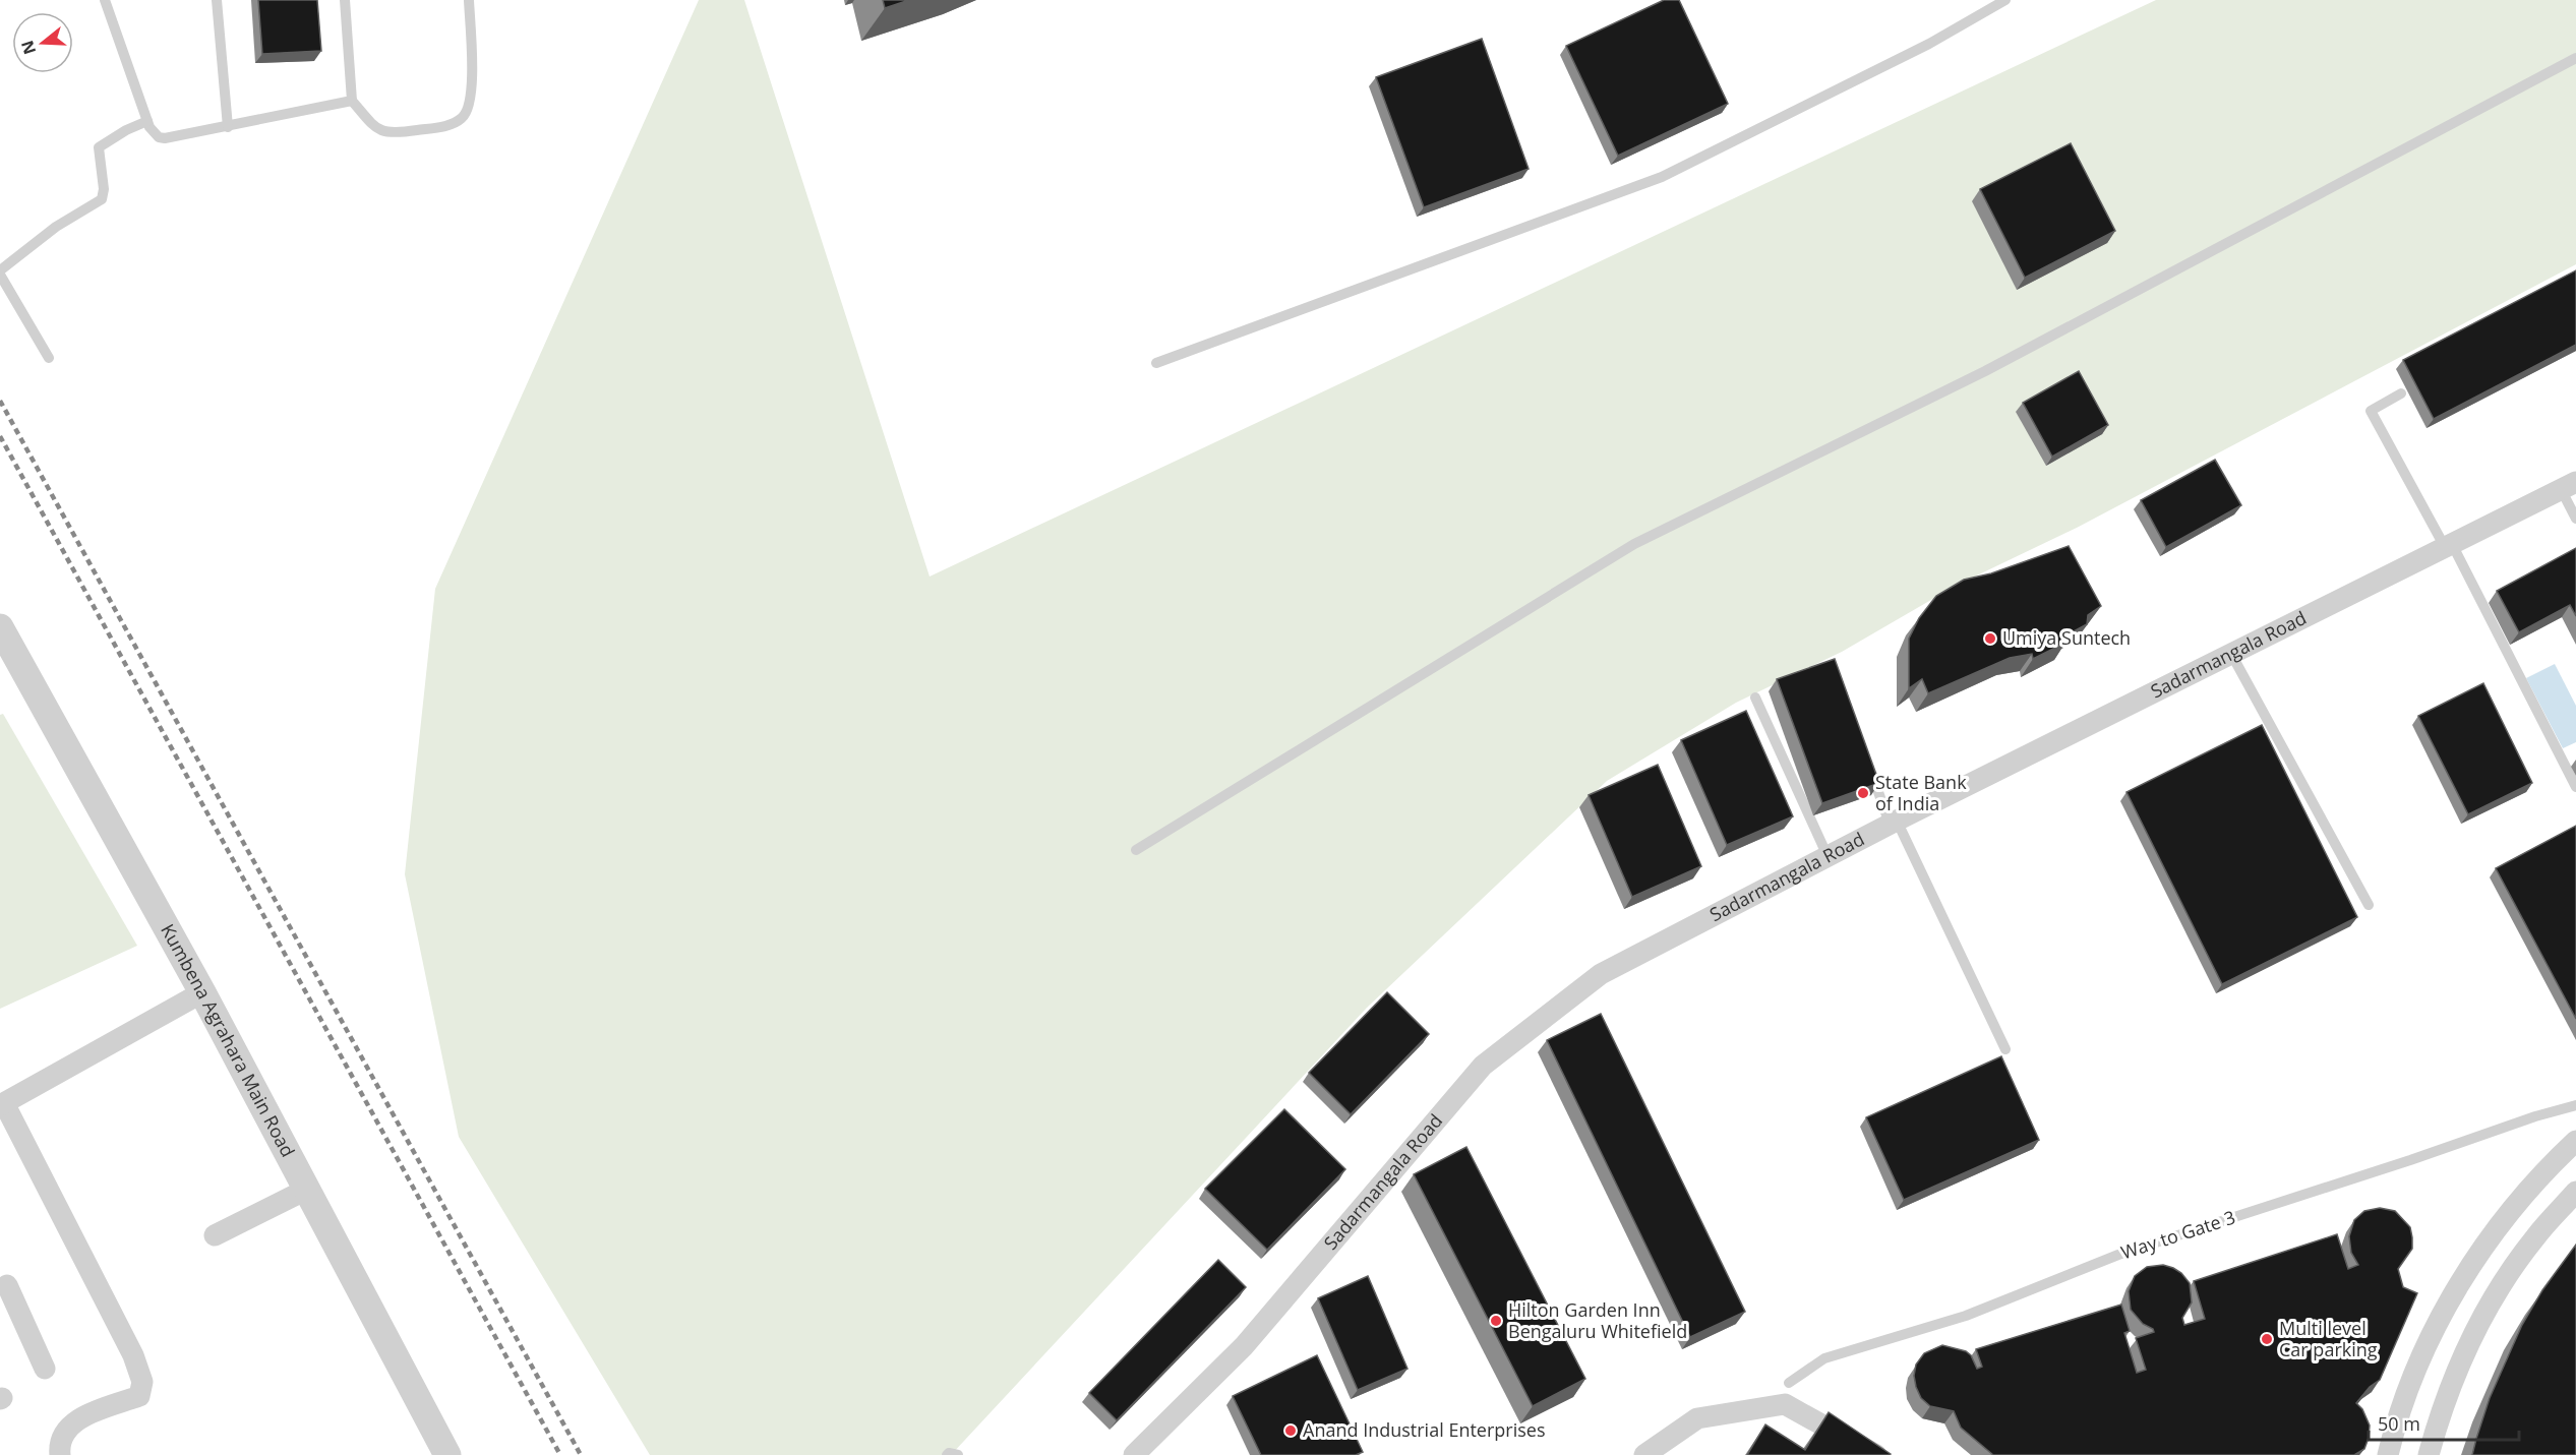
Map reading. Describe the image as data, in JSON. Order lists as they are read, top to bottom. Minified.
{"streets":{"street":["Sadarmangala Road","Kumbena Agrahara Main Road"],"lane":["Way to Gate 3"]},"places":["Umiya Suntech","State Bank of India","Hilton Garden Inn Bengaluru Whitefield","Multi level Car parking","Anand Industrial Enterprises"],"scale_bar":"50 m","north":"left"}
